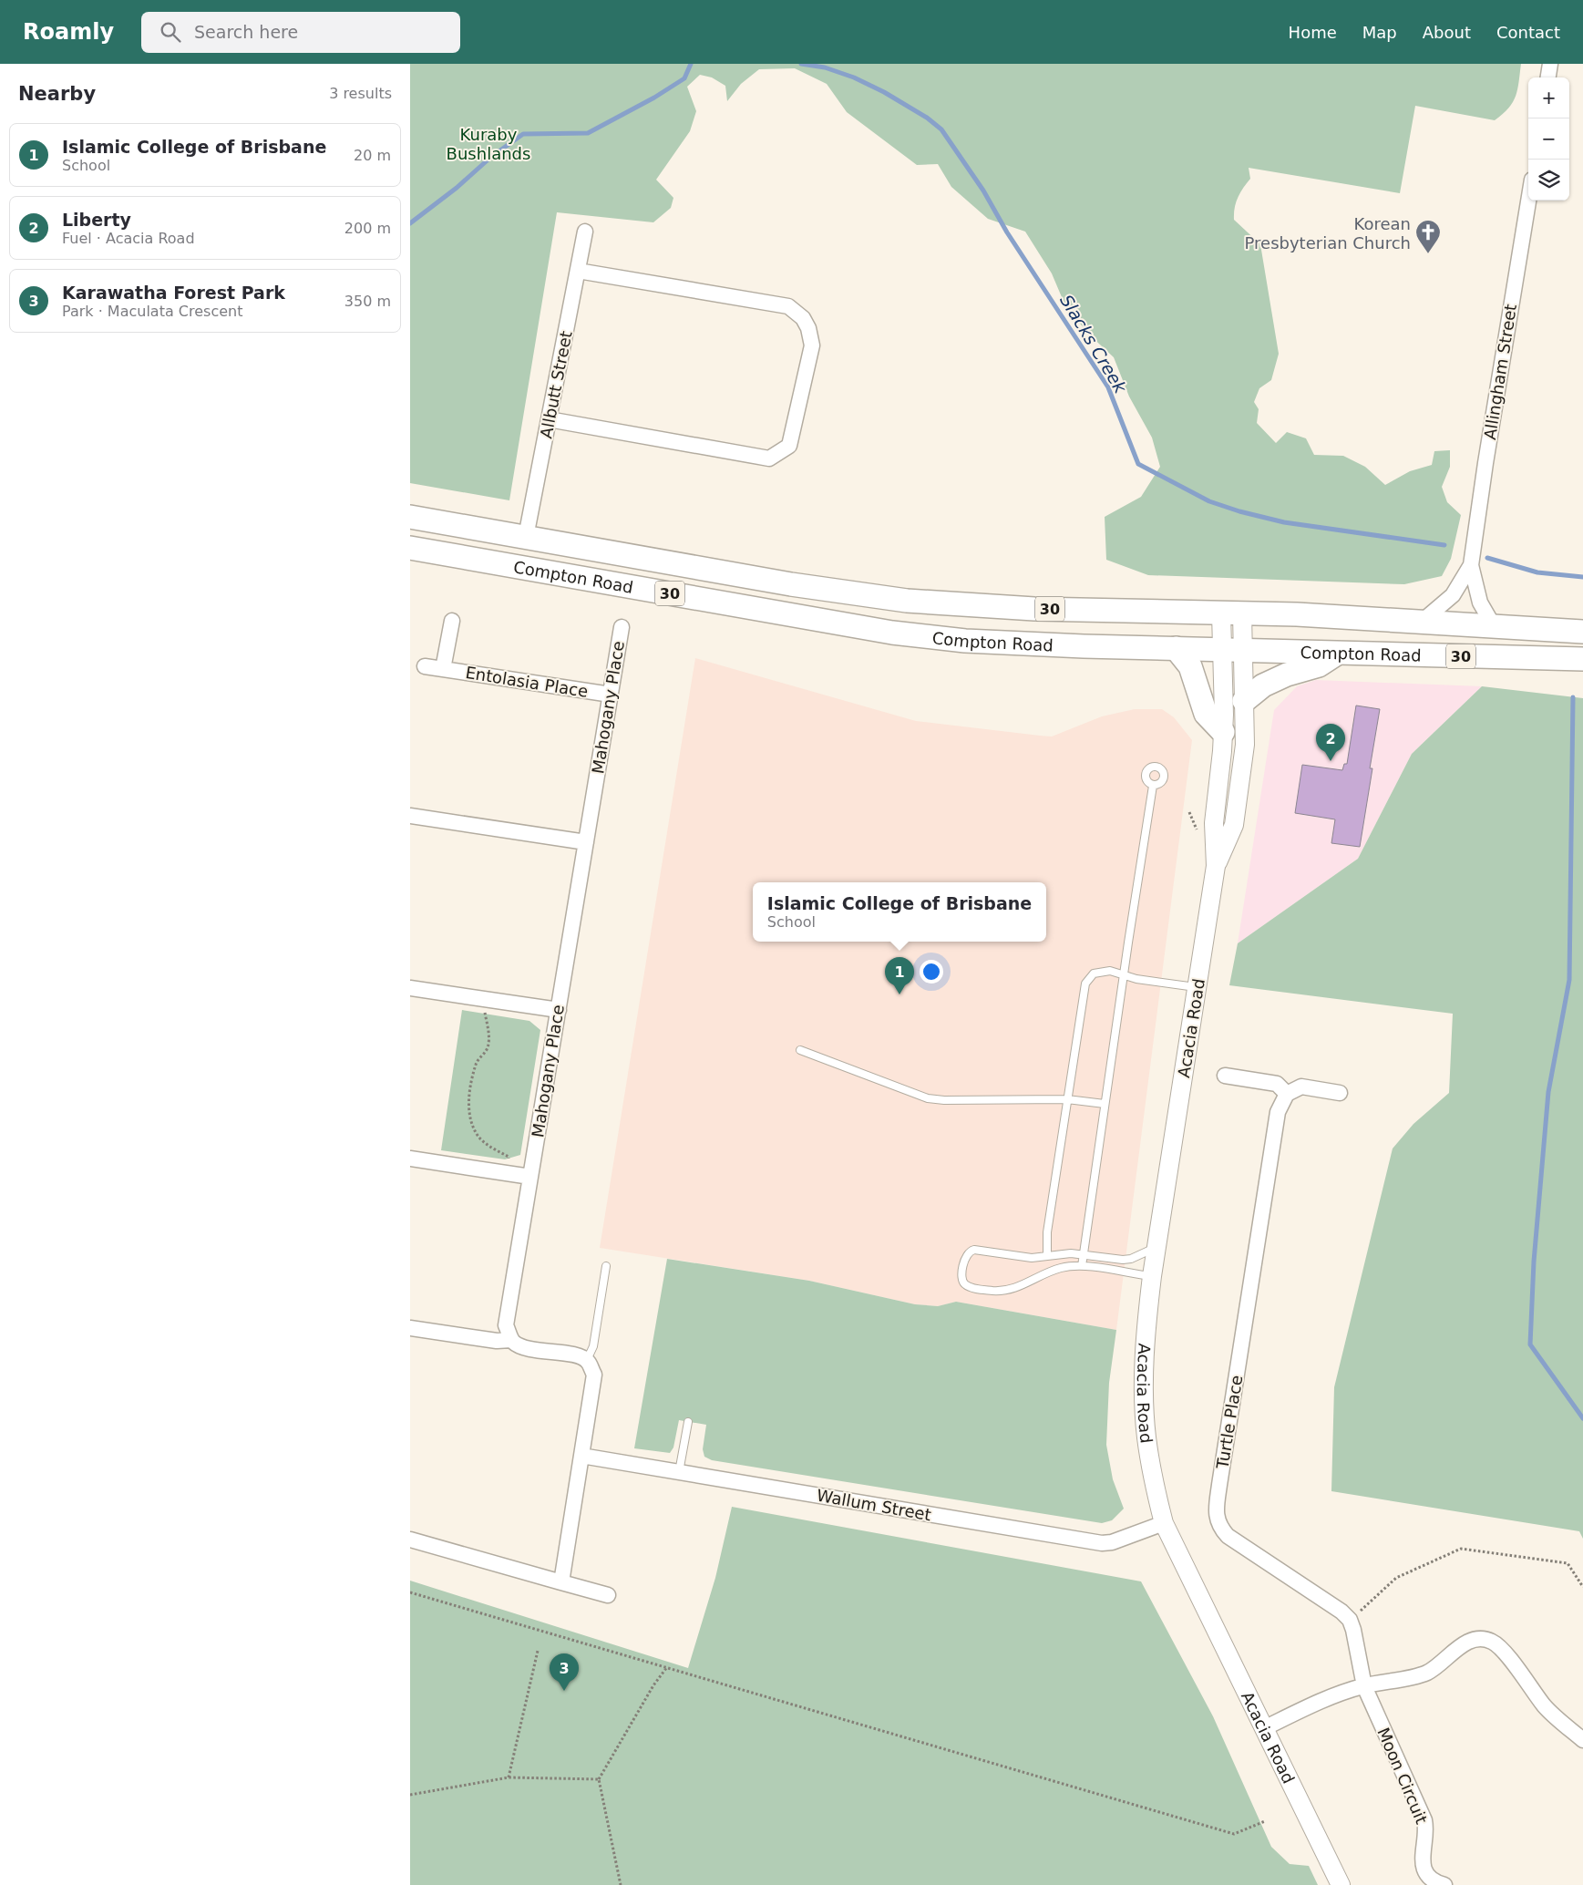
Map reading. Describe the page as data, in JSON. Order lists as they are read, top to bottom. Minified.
{"streets":{"main road":["Compton Road","30"],"street":["Allingham Street","Allbutt Street","Entolasia Place","Mahogany Place","Acacia Road","Turtle Place","Wallum Street","Moon Circuit"]},"crossings":[["Allingham Street","Compton Road"],["Allbutt Street","Compton Road"],["Compton Road","Acacia Road"],["Entolasia Place","Mahogany Place"],["Acacia Road","Wallum Street"]],"water":["Slacks Creek"],"parks":["Kuraby Bushlands"],"places":{"church":["Korean Presbyterian Church"]},"page":{"header":"Roamly","search":"Search here","nav":["Home","Map","About","Contact"],"heading":["Nearby","3 results"],"map_buttons":["+","−"],"list":[{"mark":"1","name":"Islamic College of Brisbane","note":"School","value":"20 m"},{"mark":"2","name":"Liberty","note":"Fuel · Acacia Road","value":"200 m"},{"mark":"3","name":"Karawatha Forest Park","note":"Park · Maculata Crescent","value":"350 m"}],"pins":["2","1","3"],"popup":["Islamic College of Brisbane","School"]}}
